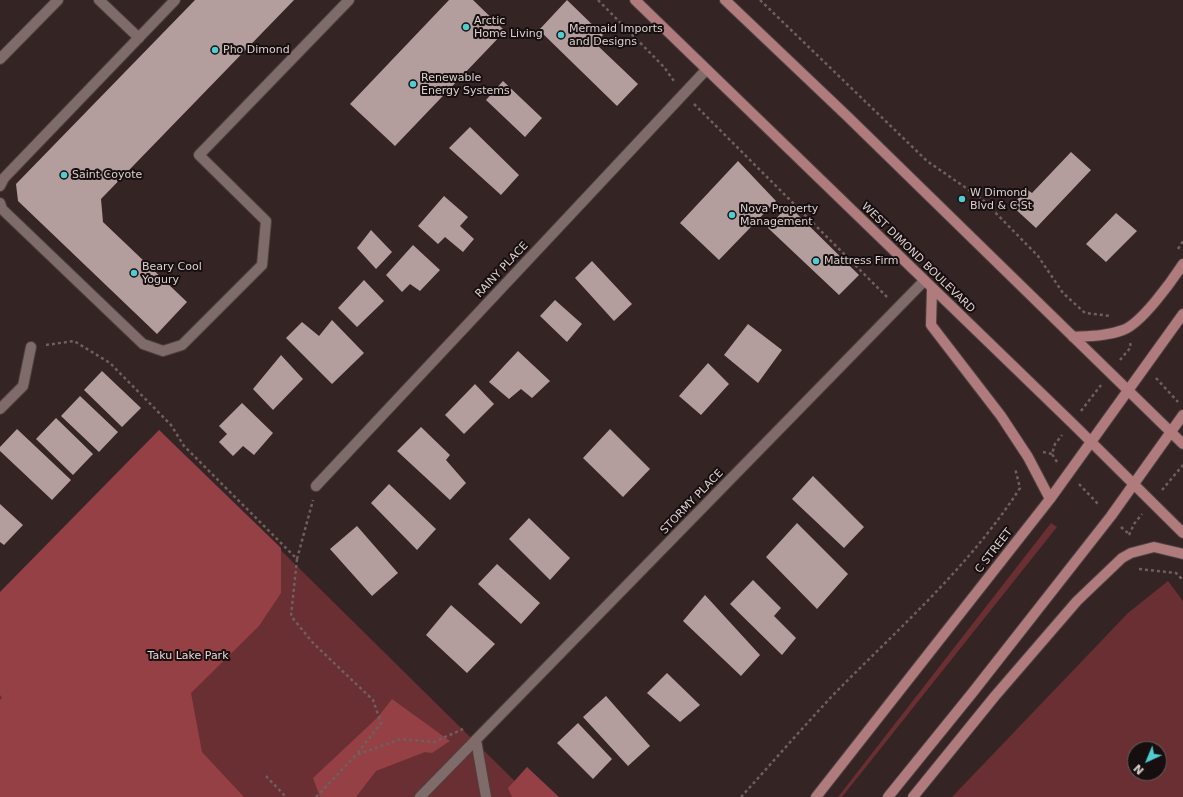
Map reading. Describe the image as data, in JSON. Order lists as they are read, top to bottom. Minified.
{"streets":{"main road":["WEST DIMOND BOULEVARD","C STREET"],"street":["RAINY PLACE","STORMY PLACE"]},"crossings":[["WEST DIMOND BOULEVARD","RAINY PLACE"],["WEST DIMOND BOULEVARD","STORMY PLACE"],["WEST DIMOND BOULEVARD","C STREET"]],"parks":["Taku Lake Park"],"places":["Arctic Home Living","Mermaid Imports and Designs","Pho Dimond","Renewable Energy Systems","Saint Coyote","W Dimond Blvd & C St","Nova Property Management","Mattress Firm","Beary Cool Yogury"],"north":"bottom left"}
